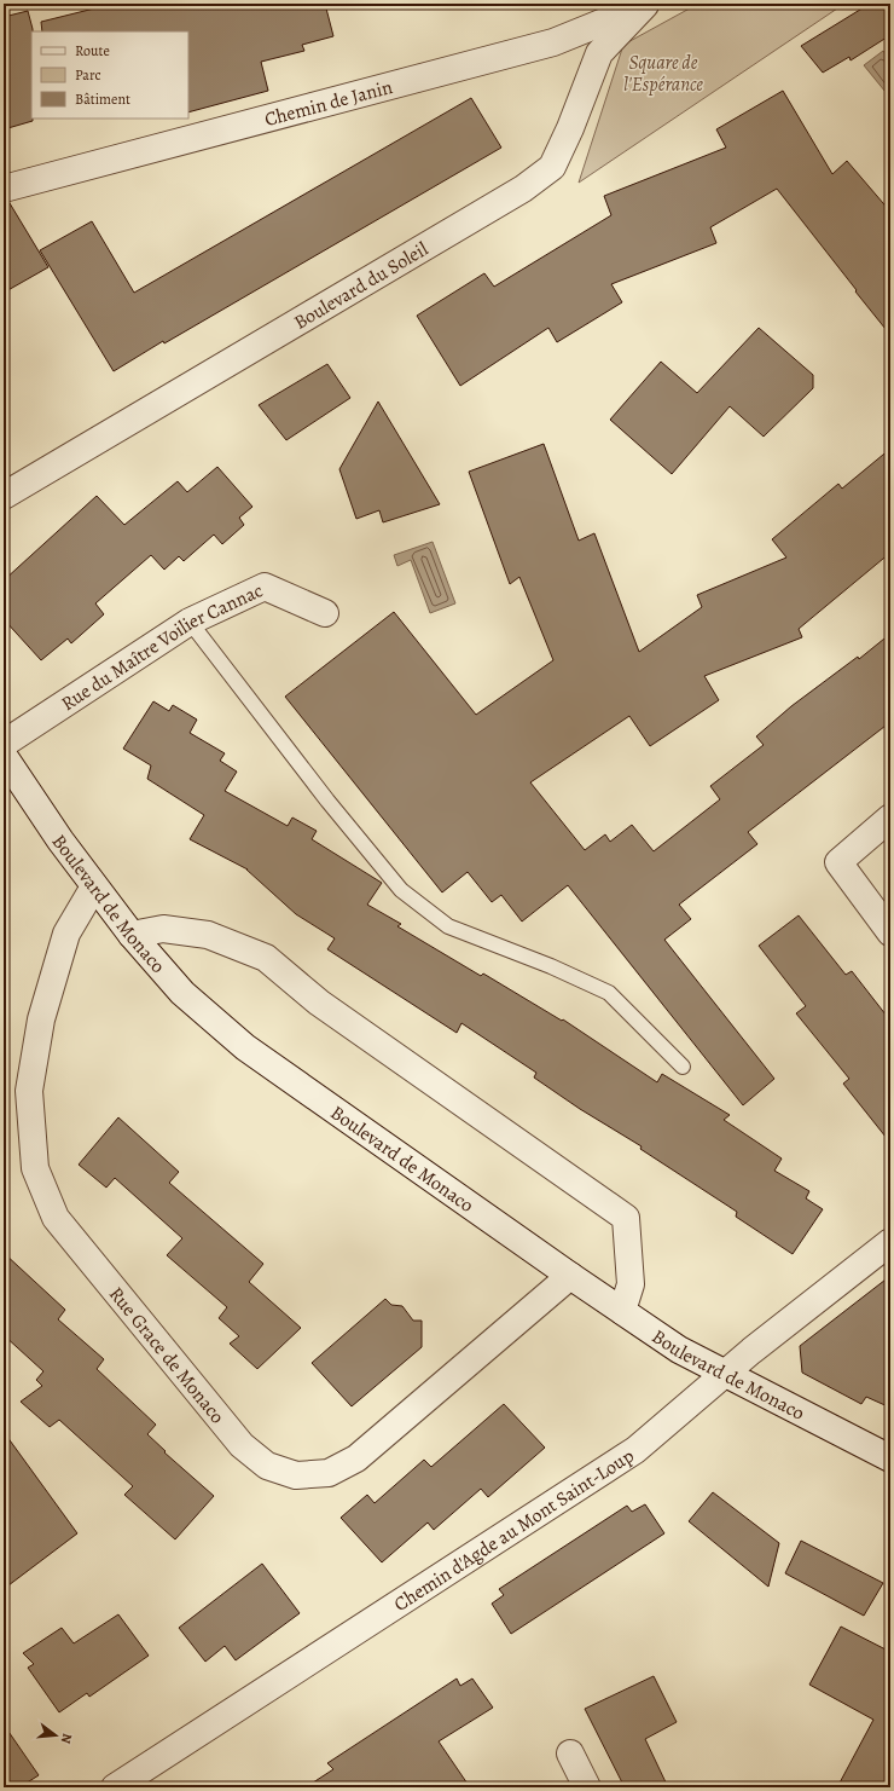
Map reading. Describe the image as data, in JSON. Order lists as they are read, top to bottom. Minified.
{"streets":{"street":["Chemin de Janin","Boulevard du Soleil","Rue du Maître Voilier Cannac","Boulevard de Monaco","Rue Grace de Monaco","Chemin d'Agde au Mont Saint-Loup"]},"crossings":[["Chemin de Janin","Boulevard du Soleil"],["Boulevard de Monaco","Rue Grace de Monaco"],["Boulevard de Monaco","Chemin d'Agde au Mont Saint-Loup"]],"parks":["Square de l'Espérance"],"legend":["Route","Parc","Bâtiment"],"north":"right"}
